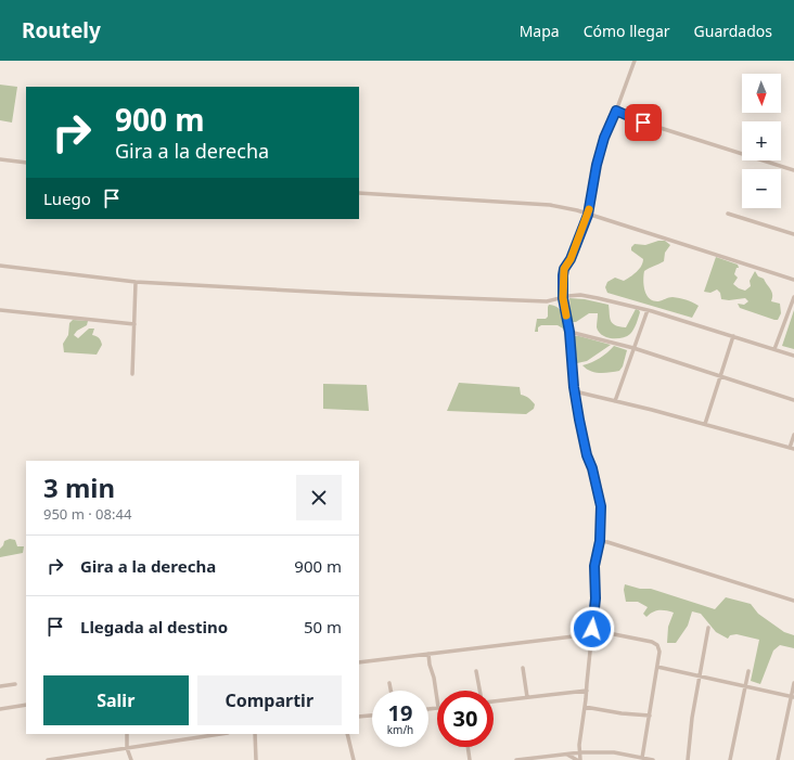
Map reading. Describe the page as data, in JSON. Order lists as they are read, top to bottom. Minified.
{"north":"bottom","page":{"header":"Routely","nav":["Mapa","Cómo llegar","Guardados"],"map_buttons":["+","−"],"turn":["900 m","Gira a la derecha"],"then":"Luego","heading":["3 min","950 m · 08:44"],"list":[{"name":"Gira a la derecha","value":"900 m"},{"name":"Llegada al destino","value":"50 m"}],"buttons":["Salir","Compartir"],"speed":"19 km/h","limit":"30"}}
